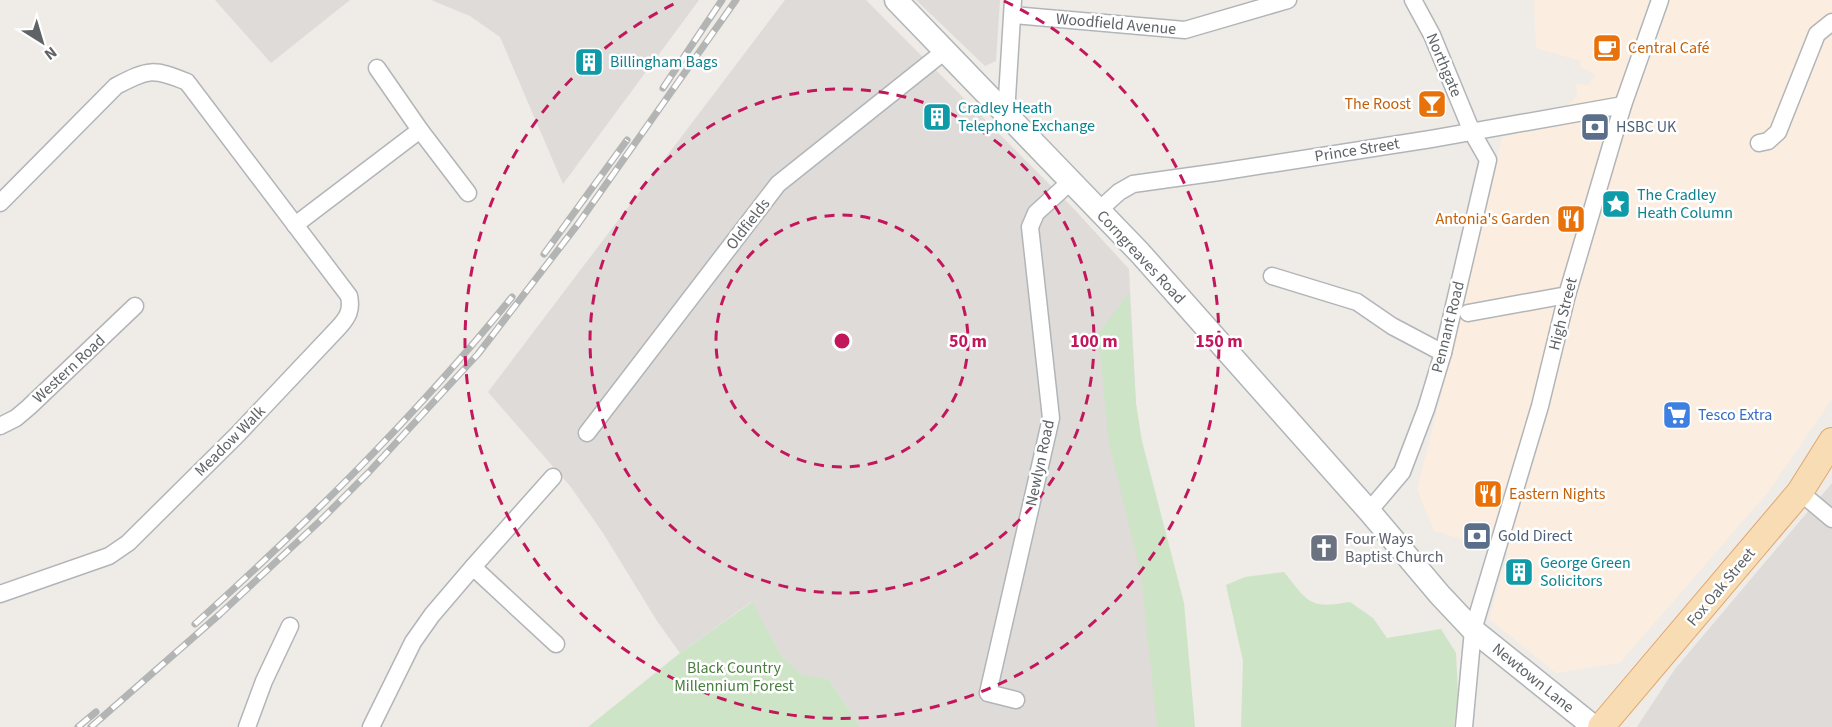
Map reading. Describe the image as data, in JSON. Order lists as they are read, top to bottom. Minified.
{"streets":{"main road":["Corngreaves Road","Fox Oak Street","Newtown Lane"],"street":["Woodfield Avenue","Northgate","Prince Street","Oldfields","High Street","Pennant Road","Western Road","Meadow Walk","Newlyn Road"]},"crossings":[["Northgate","Prince Street"],["Northgate","Pennant Road"],["Prince Street","Corngreaves Road"],["Prince Street","High Street"],["Prince Street","Pennant Road"],["Oldfields","Corngreaves Road"],["Corngreaves Road","High Street"],["Corngreaves Road","Pennant Road"],["Corngreaves Road","Newlyn Road"],["Corngreaves Road","Newtown Lane"],["High Street","Newtown Lane"]],"parks":["Black Country Millennium Forest"],"places":{"cafe":["Central Café"],"building":["Billingham Bags","Cradley Heath Telephone Exchange","George Green Solicitors"],"bar":["The Roost"],"bank":["HSBC UK","Gold Direct"],"place":["The Cradley Heath Column"],"restaurant":["Antonia's Garden","Eastern Nights"],"supermarket":["Tesco Extra"],"church":["Four Ways Baptist Church"]},"north":"bottom right","rings":["50 m","100 m","150 m"]}
